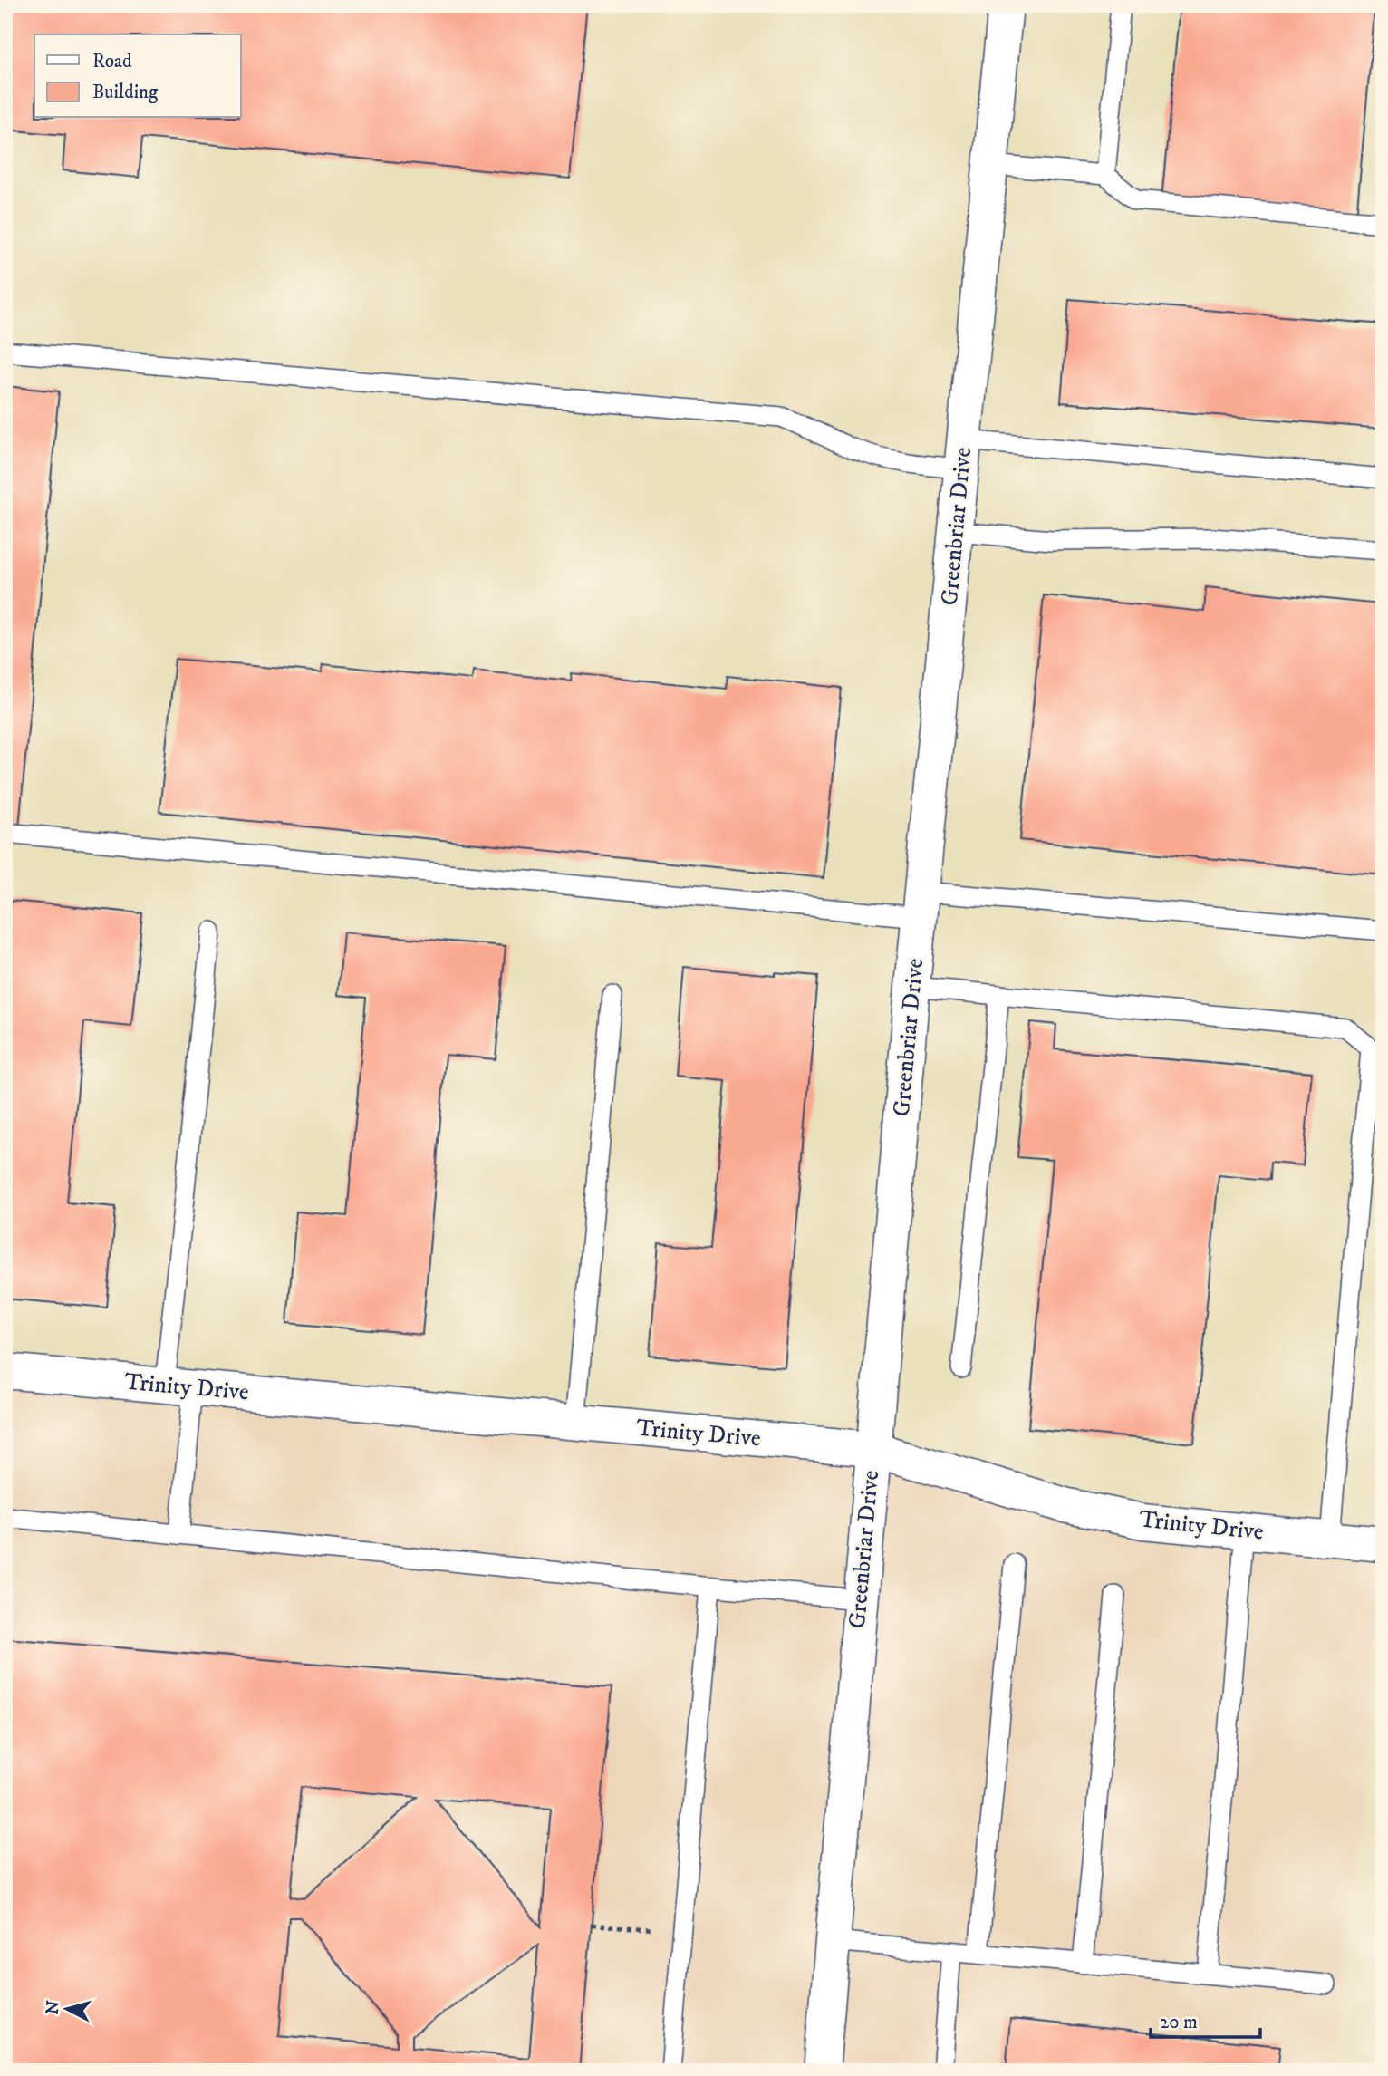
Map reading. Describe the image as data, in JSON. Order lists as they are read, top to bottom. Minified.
{"streets":{"street":["Greenbriar Drive","Trinity Drive"]},"crossings":[["Greenbriar Drive","Trinity Drive"]],"legend":["Road","Building"],"scale_bar":"20 m","north":"left"}
